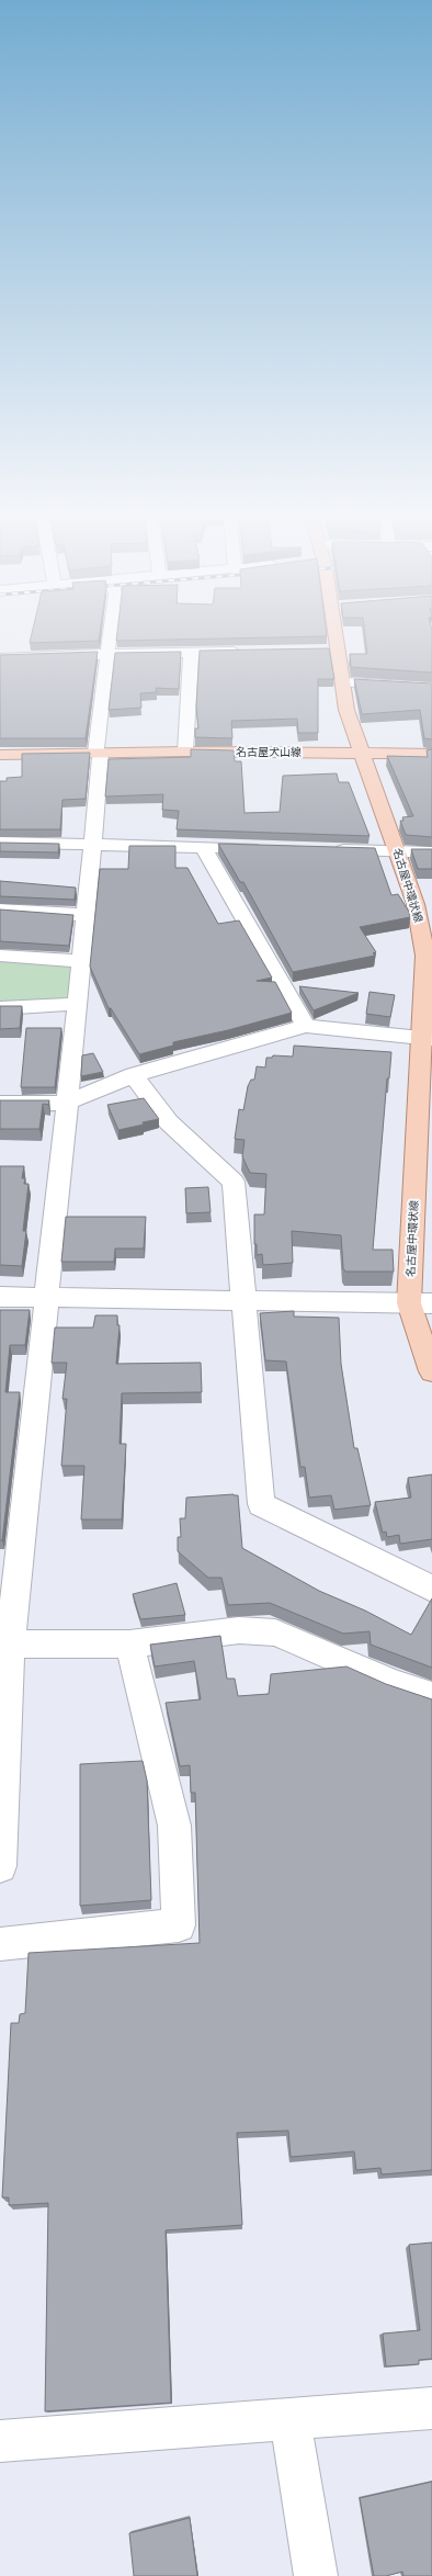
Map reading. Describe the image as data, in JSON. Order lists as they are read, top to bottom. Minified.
{"streets":{"main road":["名古屋犬山線","名古屋中環状線"]},"crossings":[["名古屋犬山線","名古屋中環状線"]]}
